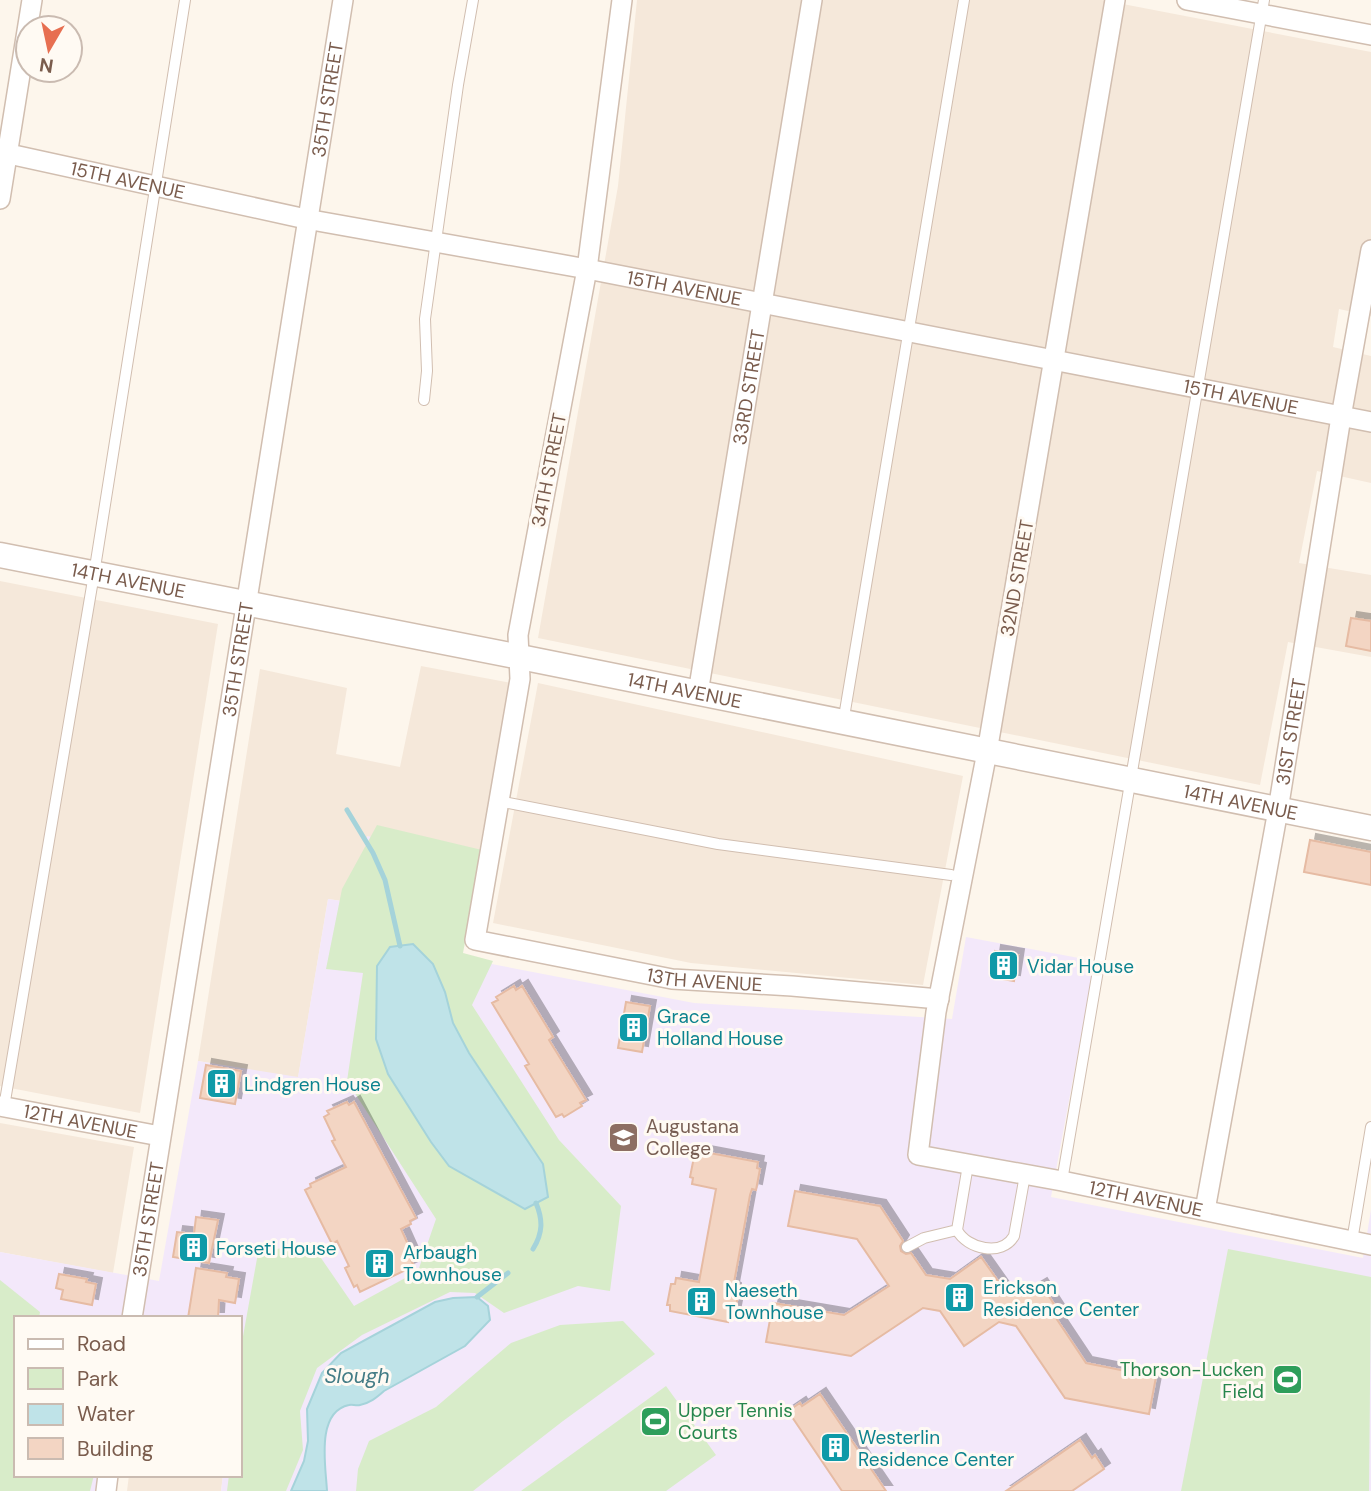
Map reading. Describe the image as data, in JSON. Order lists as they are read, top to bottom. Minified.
{"streets":{"street":["35TH STREET","15TH AVENUE","33RD STREET","34TH STREET","32ND STREET","14TH AVENUE","31ST STREET","13TH AVENUE","12TH AVENUE"]},"crossings":[["35TH STREET","15TH AVENUE"],["35TH STREET","14TH AVENUE"],["35TH STREET","12TH AVENUE"],["15TH AVENUE","33RD STREET"],["15TH AVENUE","34TH STREET"],["15TH AVENUE","32ND STREET"],["15TH AVENUE","31ST STREET"],["33RD STREET","14TH AVENUE"],["34TH STREET","14TH AVENUE"],["34TH STREET","13TH AVENUE"],["32ND STREET","14TH AVENUE"],["32ND STREET","13TH AVENUE"],["32ND STREET","12TH AVENUE"],["14TH AVENUE","31ST STREET"],["31ST STREET","12TH AVENUE"]],"water":["Slough"],"places":{"building":["Vidar House","Grace Holland House","Lindgren House","Forseti House","Arbaugh Townhouse","Erickson Residence Center","Naeseth Townhouse","Westerlin Residence Center"],"school or university":["Augustana College"],"sports":["Thorson-Lucken Field","Upper Tennis Courts"]},"legend":["Road","Park","Water","Building"],"north":"bottom"}
